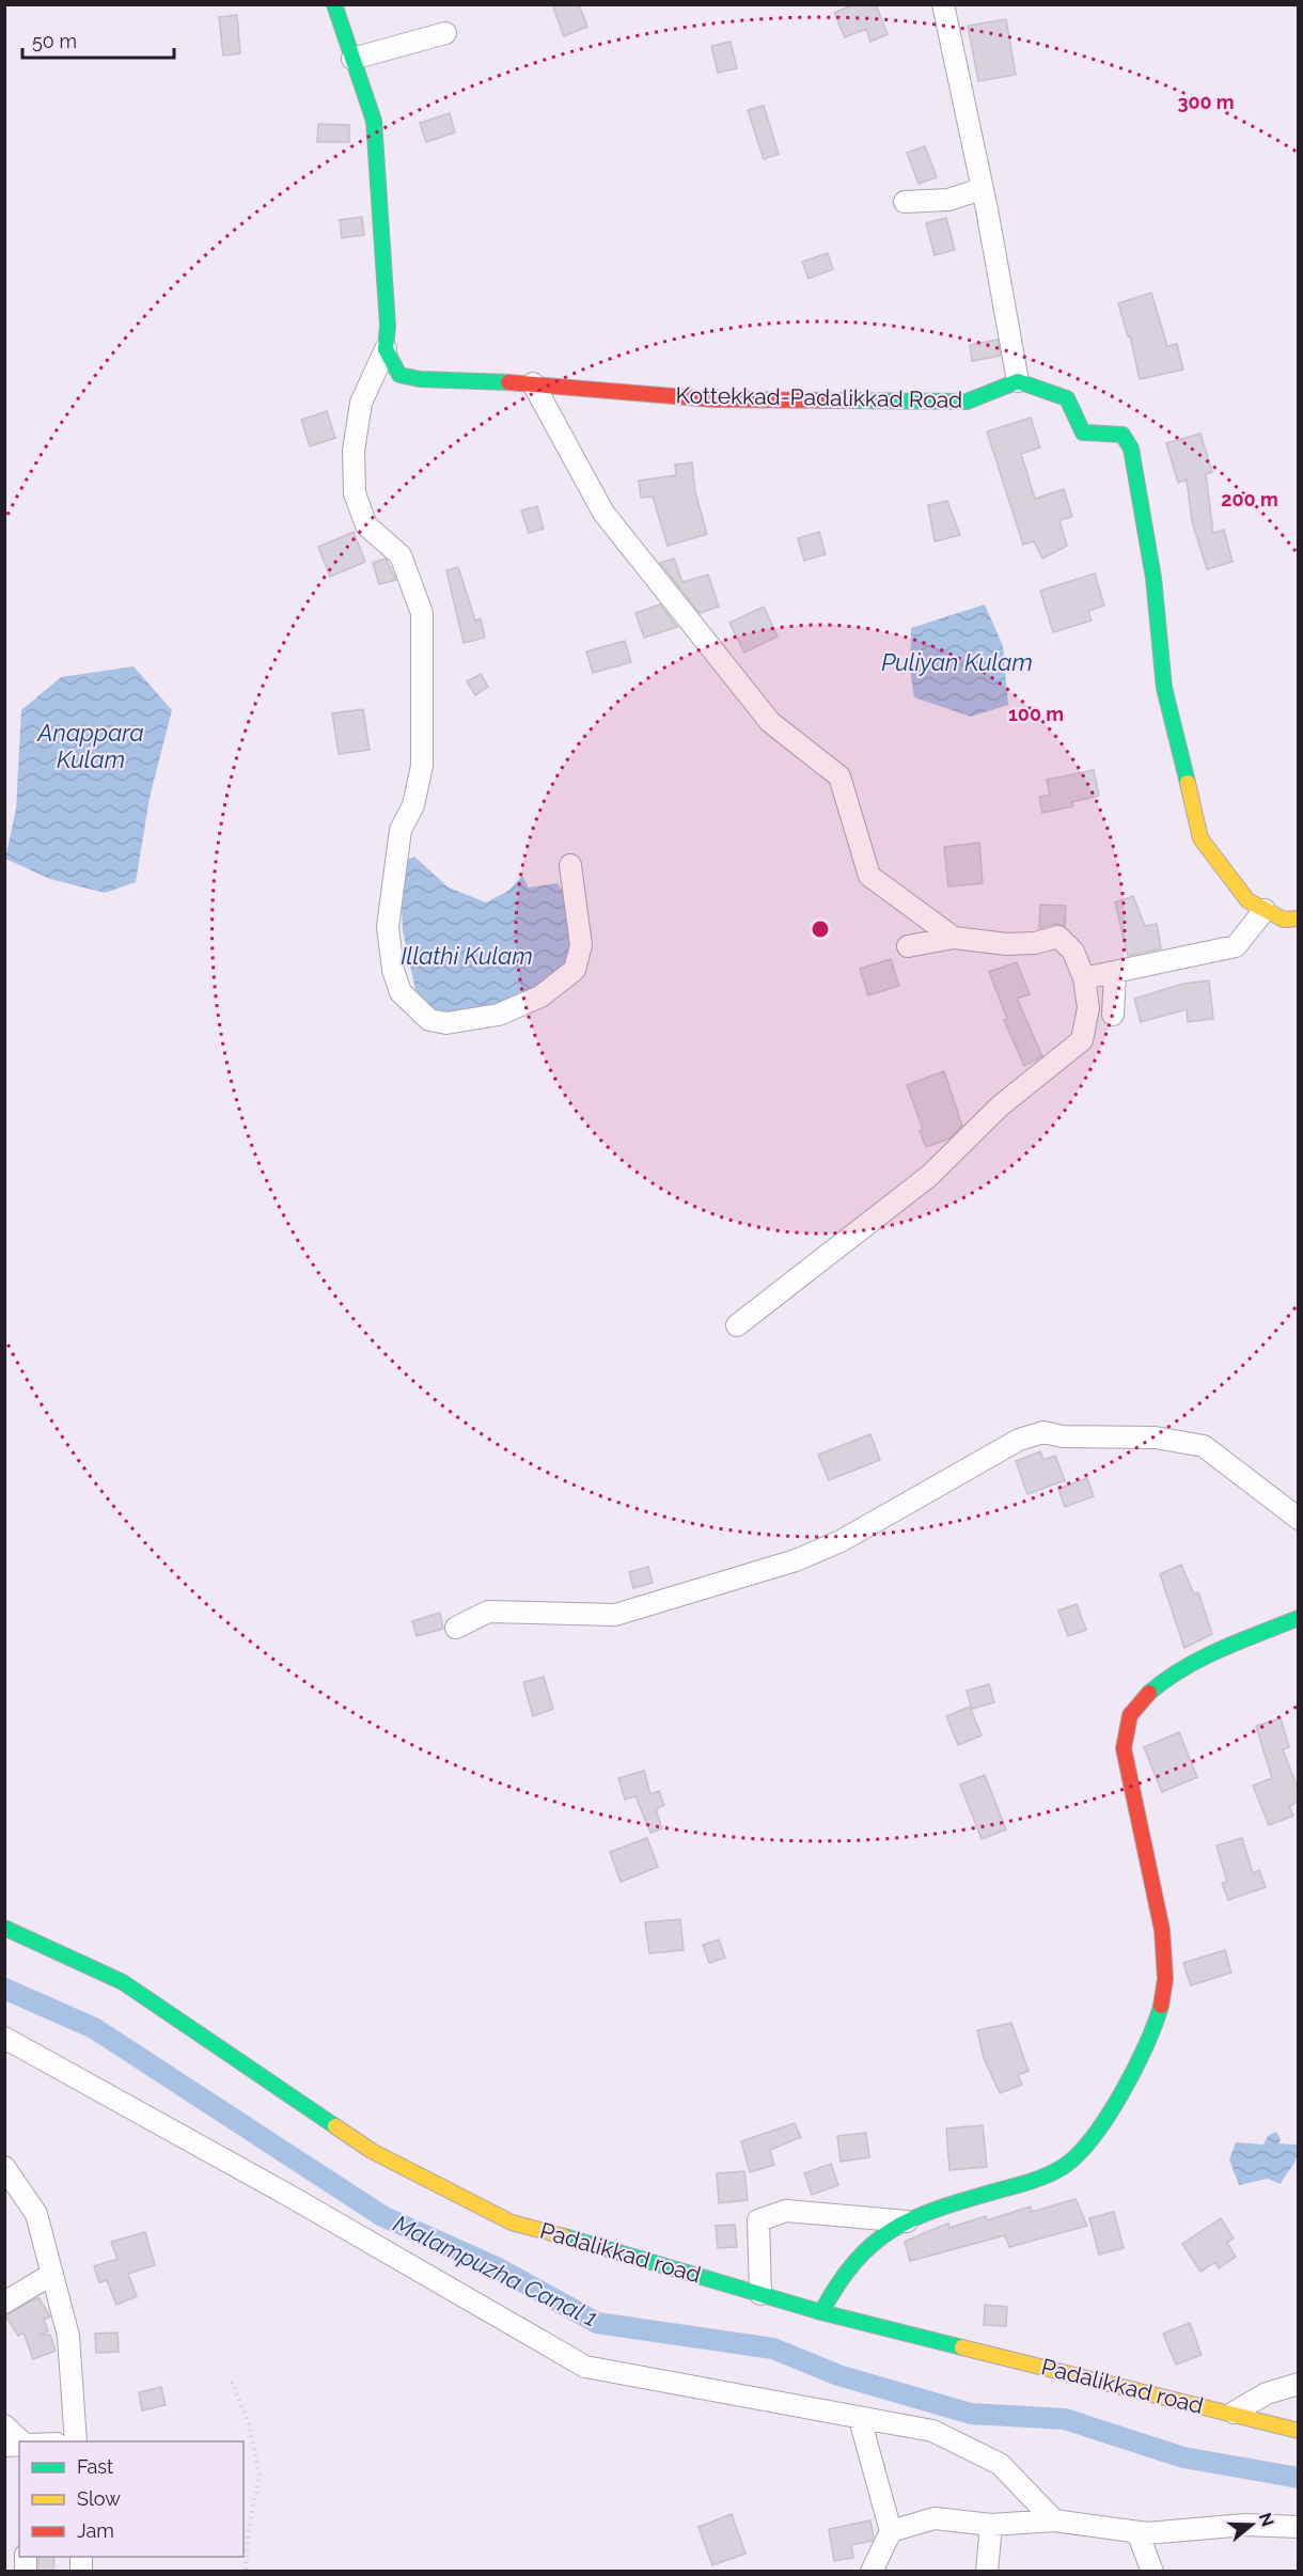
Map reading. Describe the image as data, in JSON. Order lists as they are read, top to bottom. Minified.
{"streets":{"main road":["Kottekkad-Padalikkad Road","Padalikkad road"]},"water":["Puliyan Kulam","Anappara Kulam","Illathi Kulam","Malampuzha Canal 1"],"legend":["Fast","Slow","Jam"],"scale_bar":"50 m","north":"right","rings":["300 m","200 m","100 m"]}
